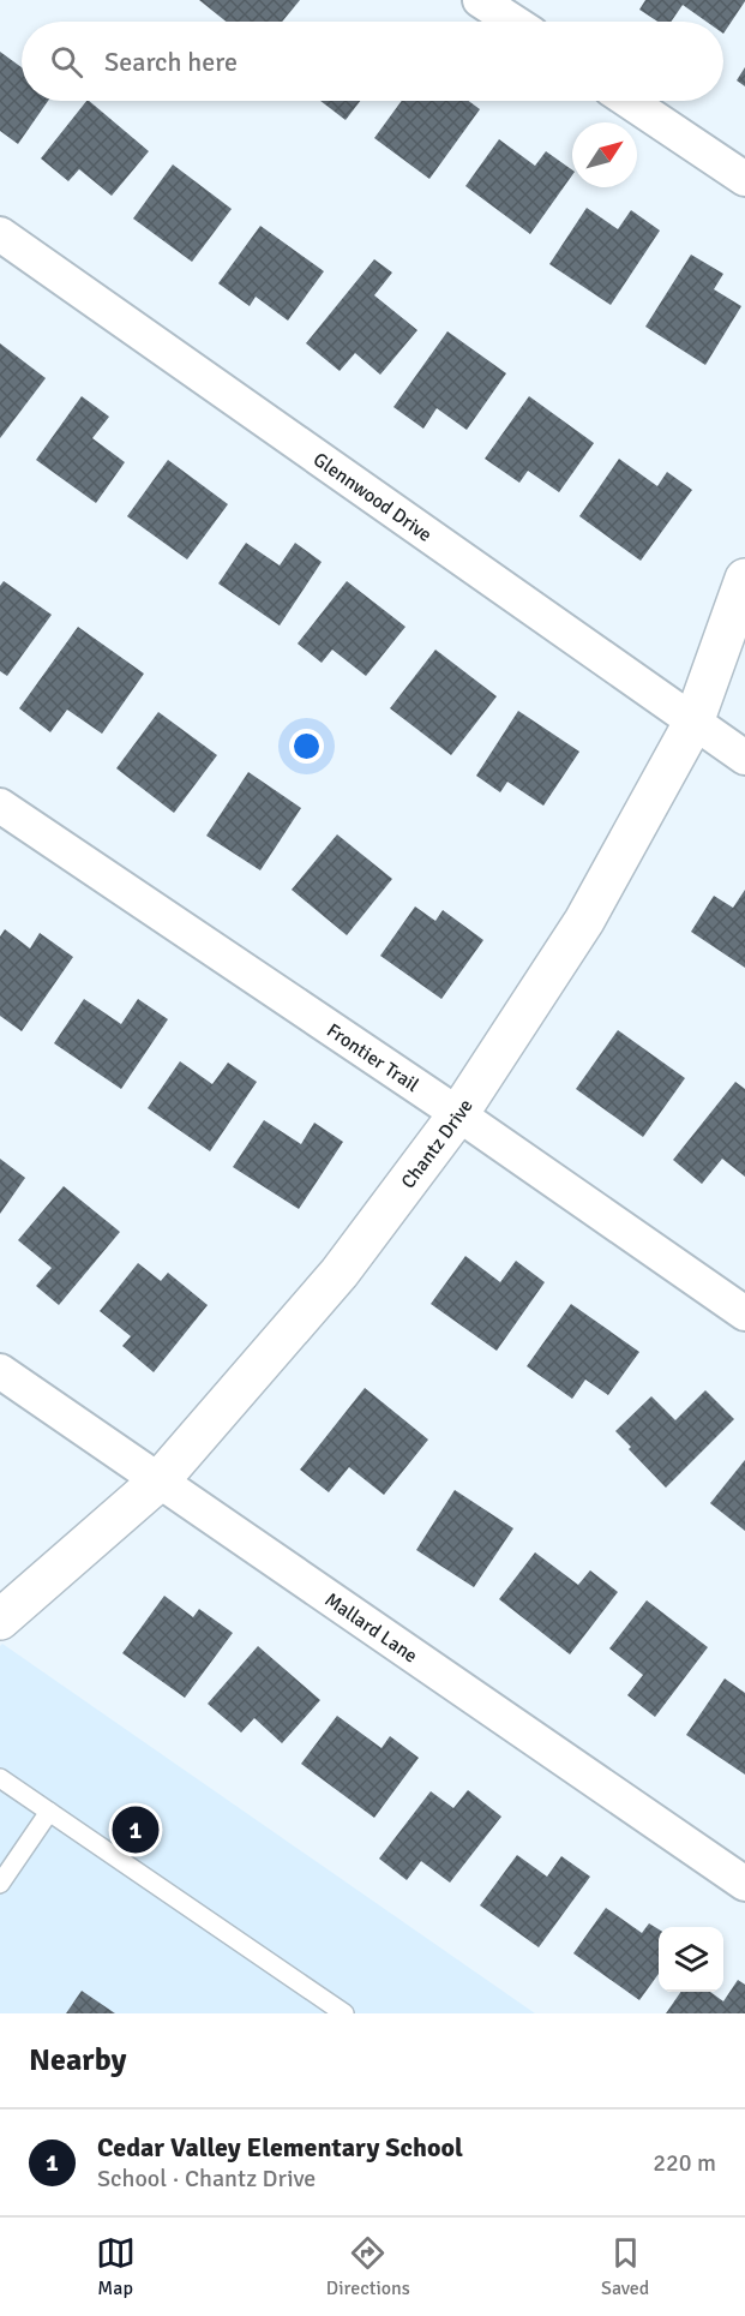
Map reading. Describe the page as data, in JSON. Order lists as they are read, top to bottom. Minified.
{"streets":{"street":["Glennwood Drive","Frontier Trail","Chantz Drive","Mallard Lane"]},"crossings":[["Glennwood Drive","Chantz Drive"],["Frontier Trail","Chantz Drive"],["Chantz Drive","Mallard Lane"]],"north":"top right","page":{"search":"Search here","pins":"1","heading":"Nearby","list":[{"mark":"1","name":"Cedar Valley Elementary School","note":"School · Chantz Drive","value":"220 m"}],"nav":["Map","Directions","Saved"]}}
